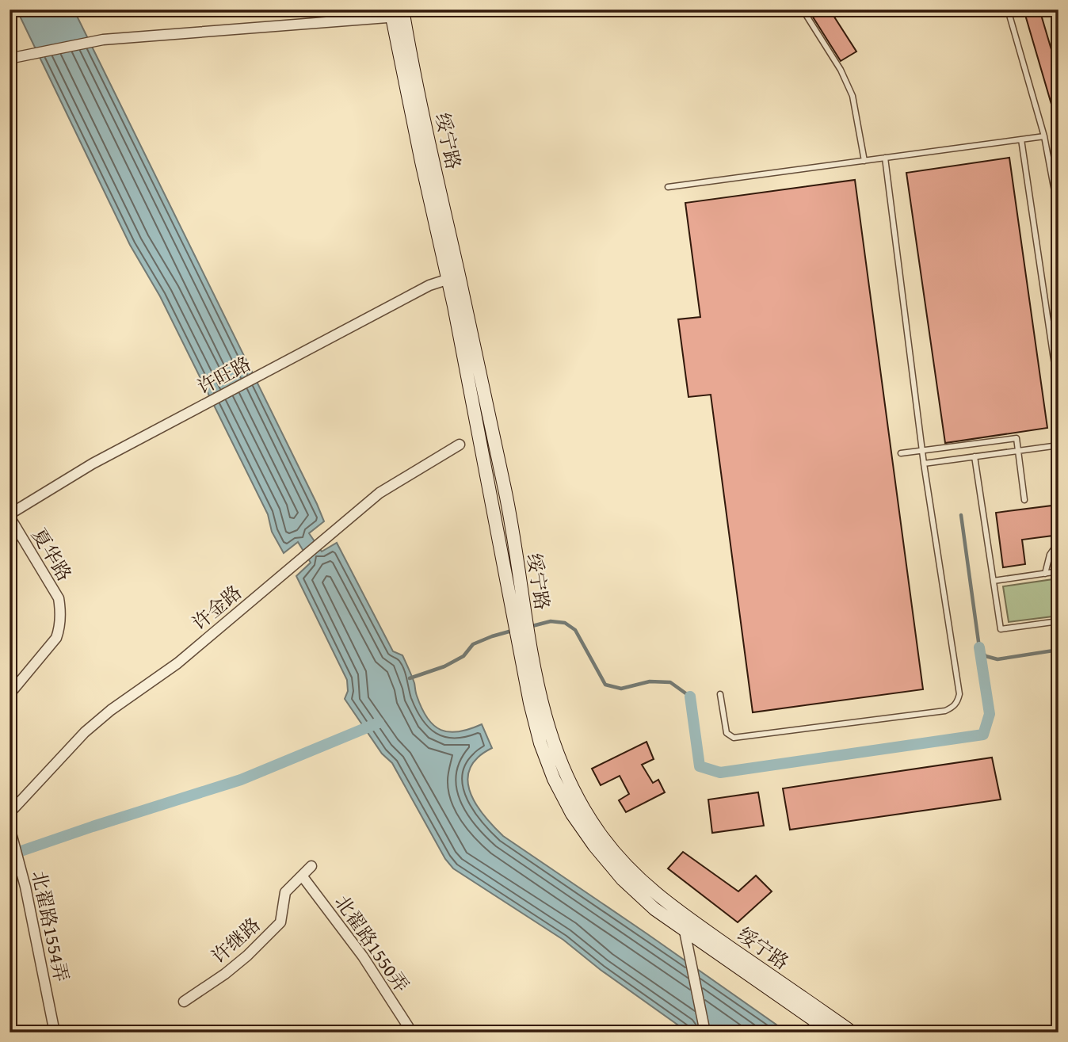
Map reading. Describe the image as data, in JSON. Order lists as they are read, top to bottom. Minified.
{"streets":{"main road":["绥宁路"],"street":["许旺路","夏华路","许金路","北翟路1554弄","许继路","北翟路1550弄"]},"crossings":[["绥宁路","许旺路"],["许旺路","夏华路"],["许继路","北翟路1550弄"]]}
